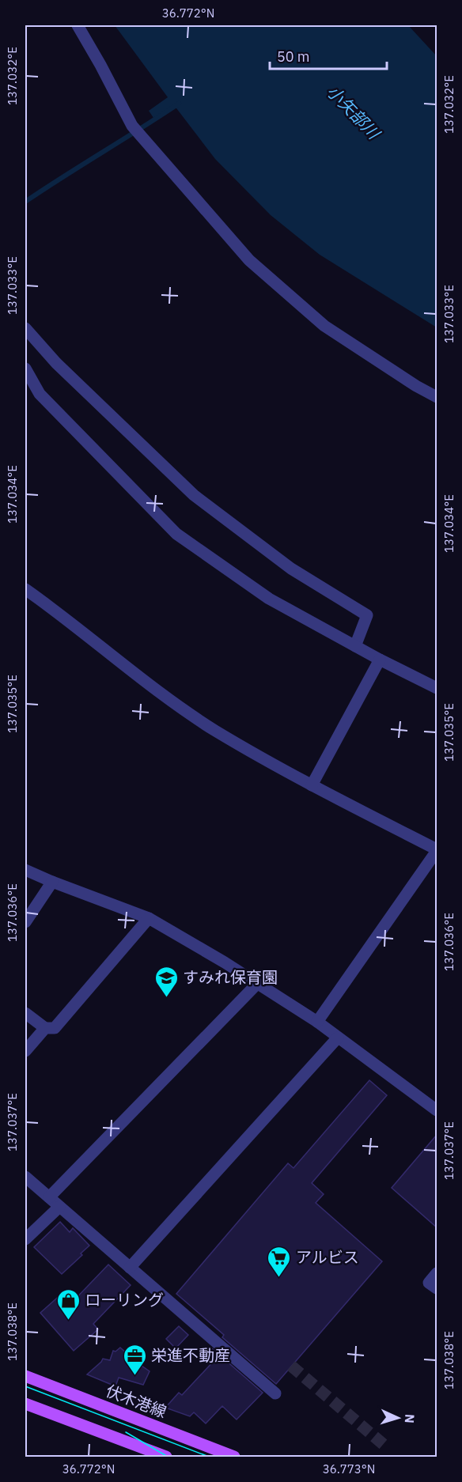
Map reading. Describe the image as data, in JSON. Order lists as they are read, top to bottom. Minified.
{"streets":{"main road":["伏木港線"]},"water":["小矢部川"],"places":{"school or university":["すみれ保育園"],"supermarket":["アルビス"],"shop":["ローリング"],"office":["栄進不動産"]},"scale_bar":"50 m","north":"right","coordinates":["36.772°N","137.032°E","137.033°E","137.034°E","137.035°E","137.036°E","137.037°E","137.038°E","36.773°N"]}
